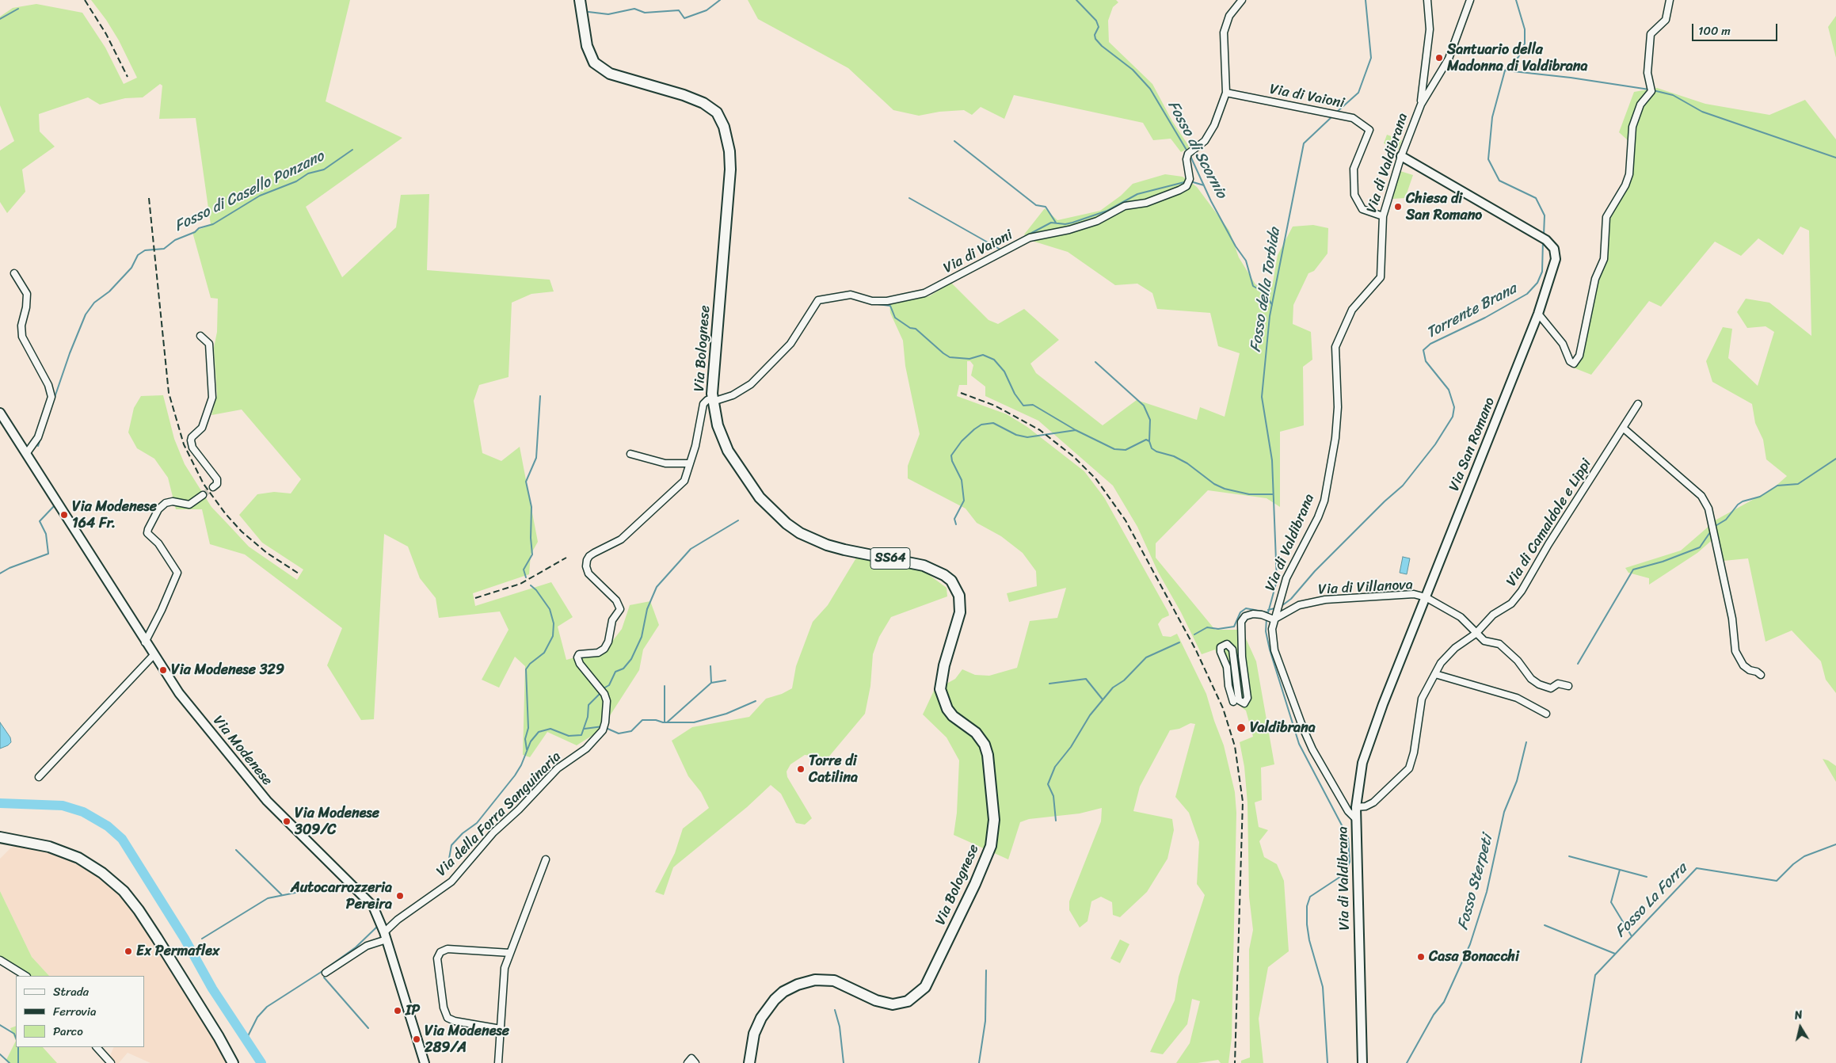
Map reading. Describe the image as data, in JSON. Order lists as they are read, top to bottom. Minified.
{"streets":{"main road":["Via Bolognese","SS64"],"street":["Via di Vaioni","Via di Valdibrana","Via San Romano","Via di Camaldole e Lippi","Via di Villanova","Via Modenese","Via della Forra Sanguinaria"]},"crossings":[["Via di Vaioni","Via di Valdibrana"],["Via di Vaioni","Via Bolognese"],["Via di Vaioni","Via della Forra Sanguinaria"],["Via di Valdibrana","Via San Romano"],["Via di Valdibrana","Via di Villanova"],["Via Bolognese","Via della Forra Sanguinaria"],["Via San Romano","Via di Camaldole e Lippi"],["Via San Romano","Via di Villanova"],["Via di Camaldole e Lippi","Via di Villanova"],["Via Modenese","Via della Forra Sanguinaria"]],"water":["Fosso di Scornio","Fosso di Casello Ponzano","Fosso della Torbida","Torrente Brana","Fosso Sterpeti","Fosso La Forra"],"places":["Santuario della Madonna di Valdibrana","Chiesa di San Romano","Via Modenese 164 Fr.","Via Modenese 329","Valdibrana","Torre di Catilina","Via Modenese 309/C","Autocarrozzeria Pereira","Ex Permaflex","Casa Bonacchi","IP","Via Modenese 289/A"],"legend":["Strada","Ferrovia","Parco"],"scale_bar":"100 m","north":"top"}
